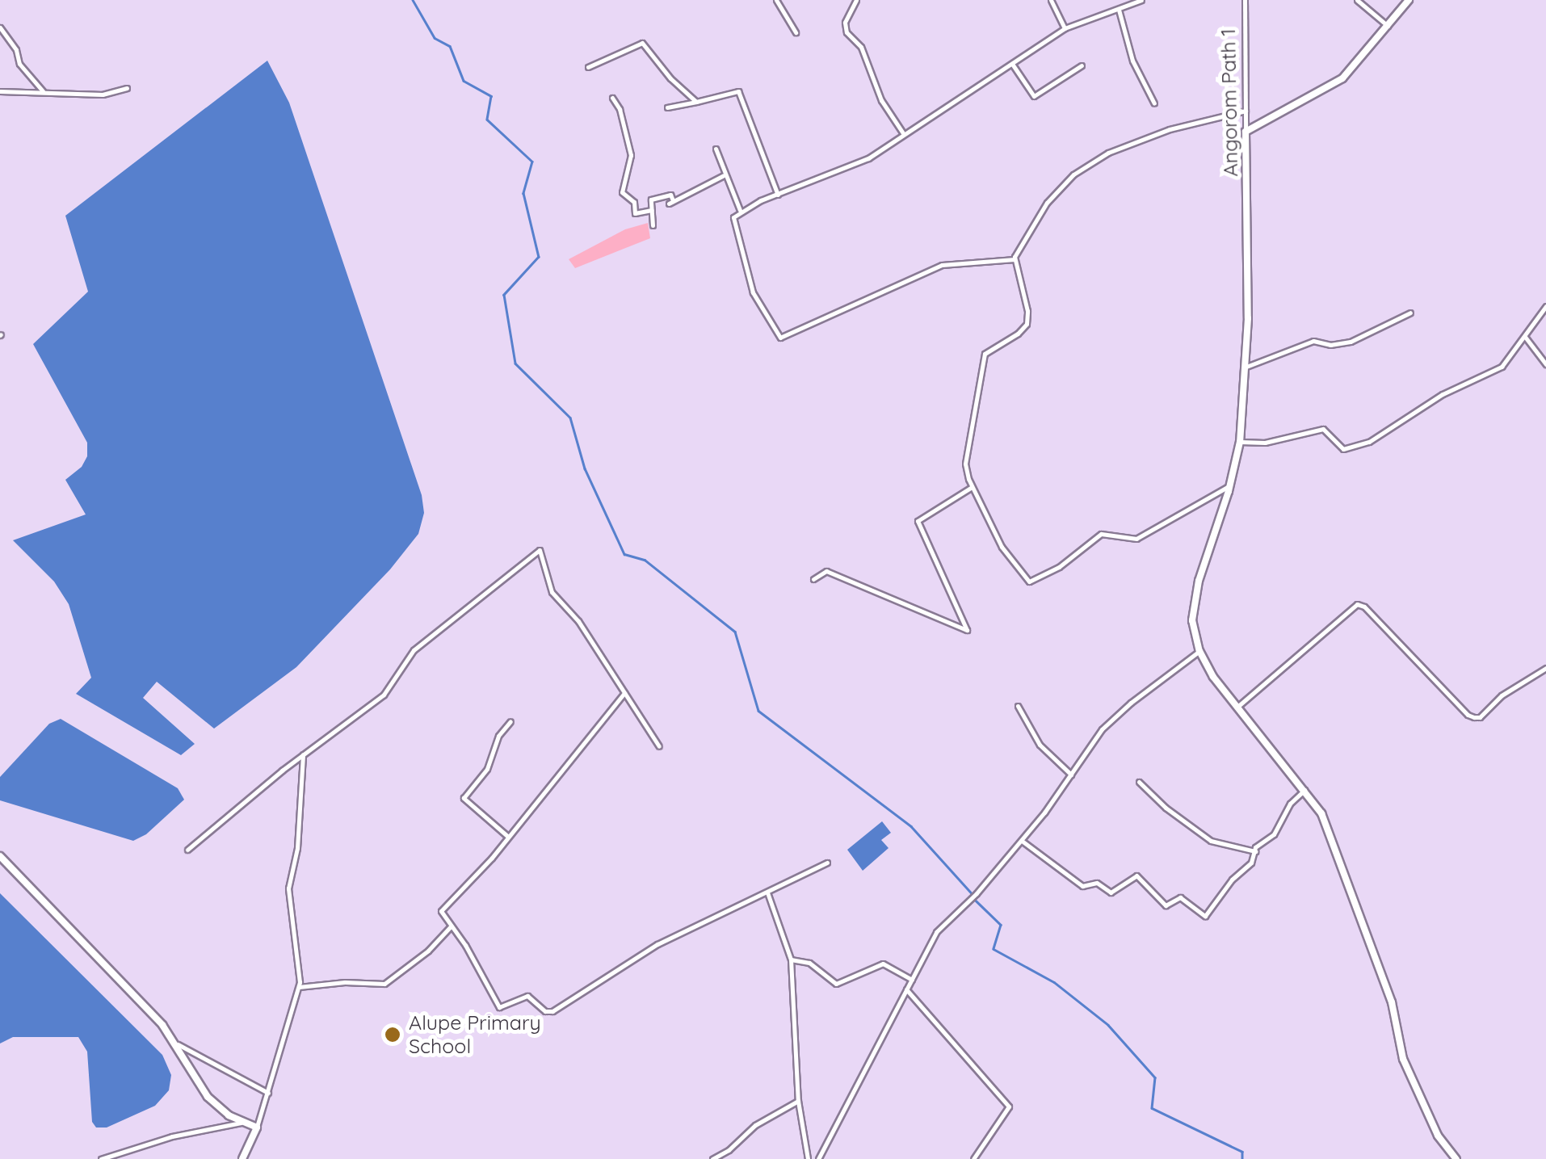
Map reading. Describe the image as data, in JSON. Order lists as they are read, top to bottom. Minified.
{"streets":{"street":["Angorom Path 1"]},"places":["Alupe Primary School"]}
